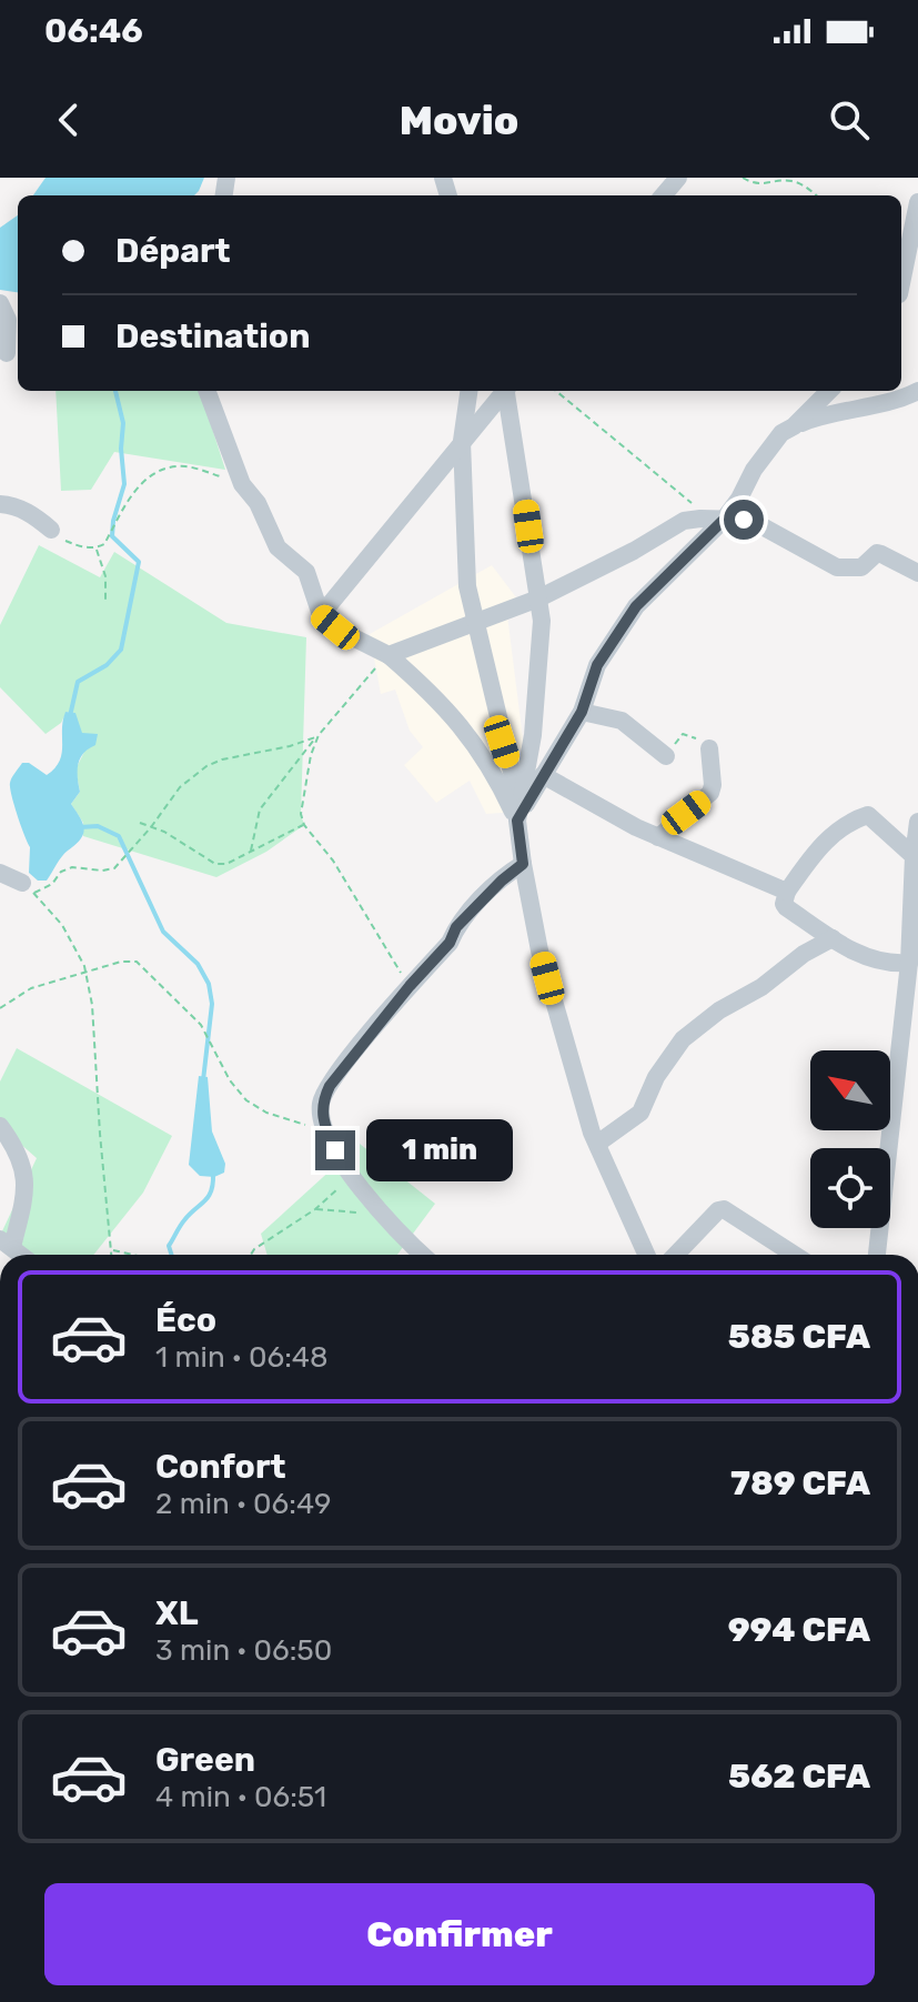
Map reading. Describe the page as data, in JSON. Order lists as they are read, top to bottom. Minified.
{"north":"top left","page":{"status":"06:46","header":"Movio","banner":["Départ","Destination"],"bubble":"1 min","list":[{"name":"Éco","note":"1 min · 06:48","value":"585 CFA"},{"name":"Confort","note":"2 min · 06:49","value":"789 CFA"},{"name":"XL","note":"3 min · 06:50","value":"994 CFA"},{"name":"Green","note":"4 min · 06:51","value":"562 CFA"}],"buttons":"Confirmer"}}
